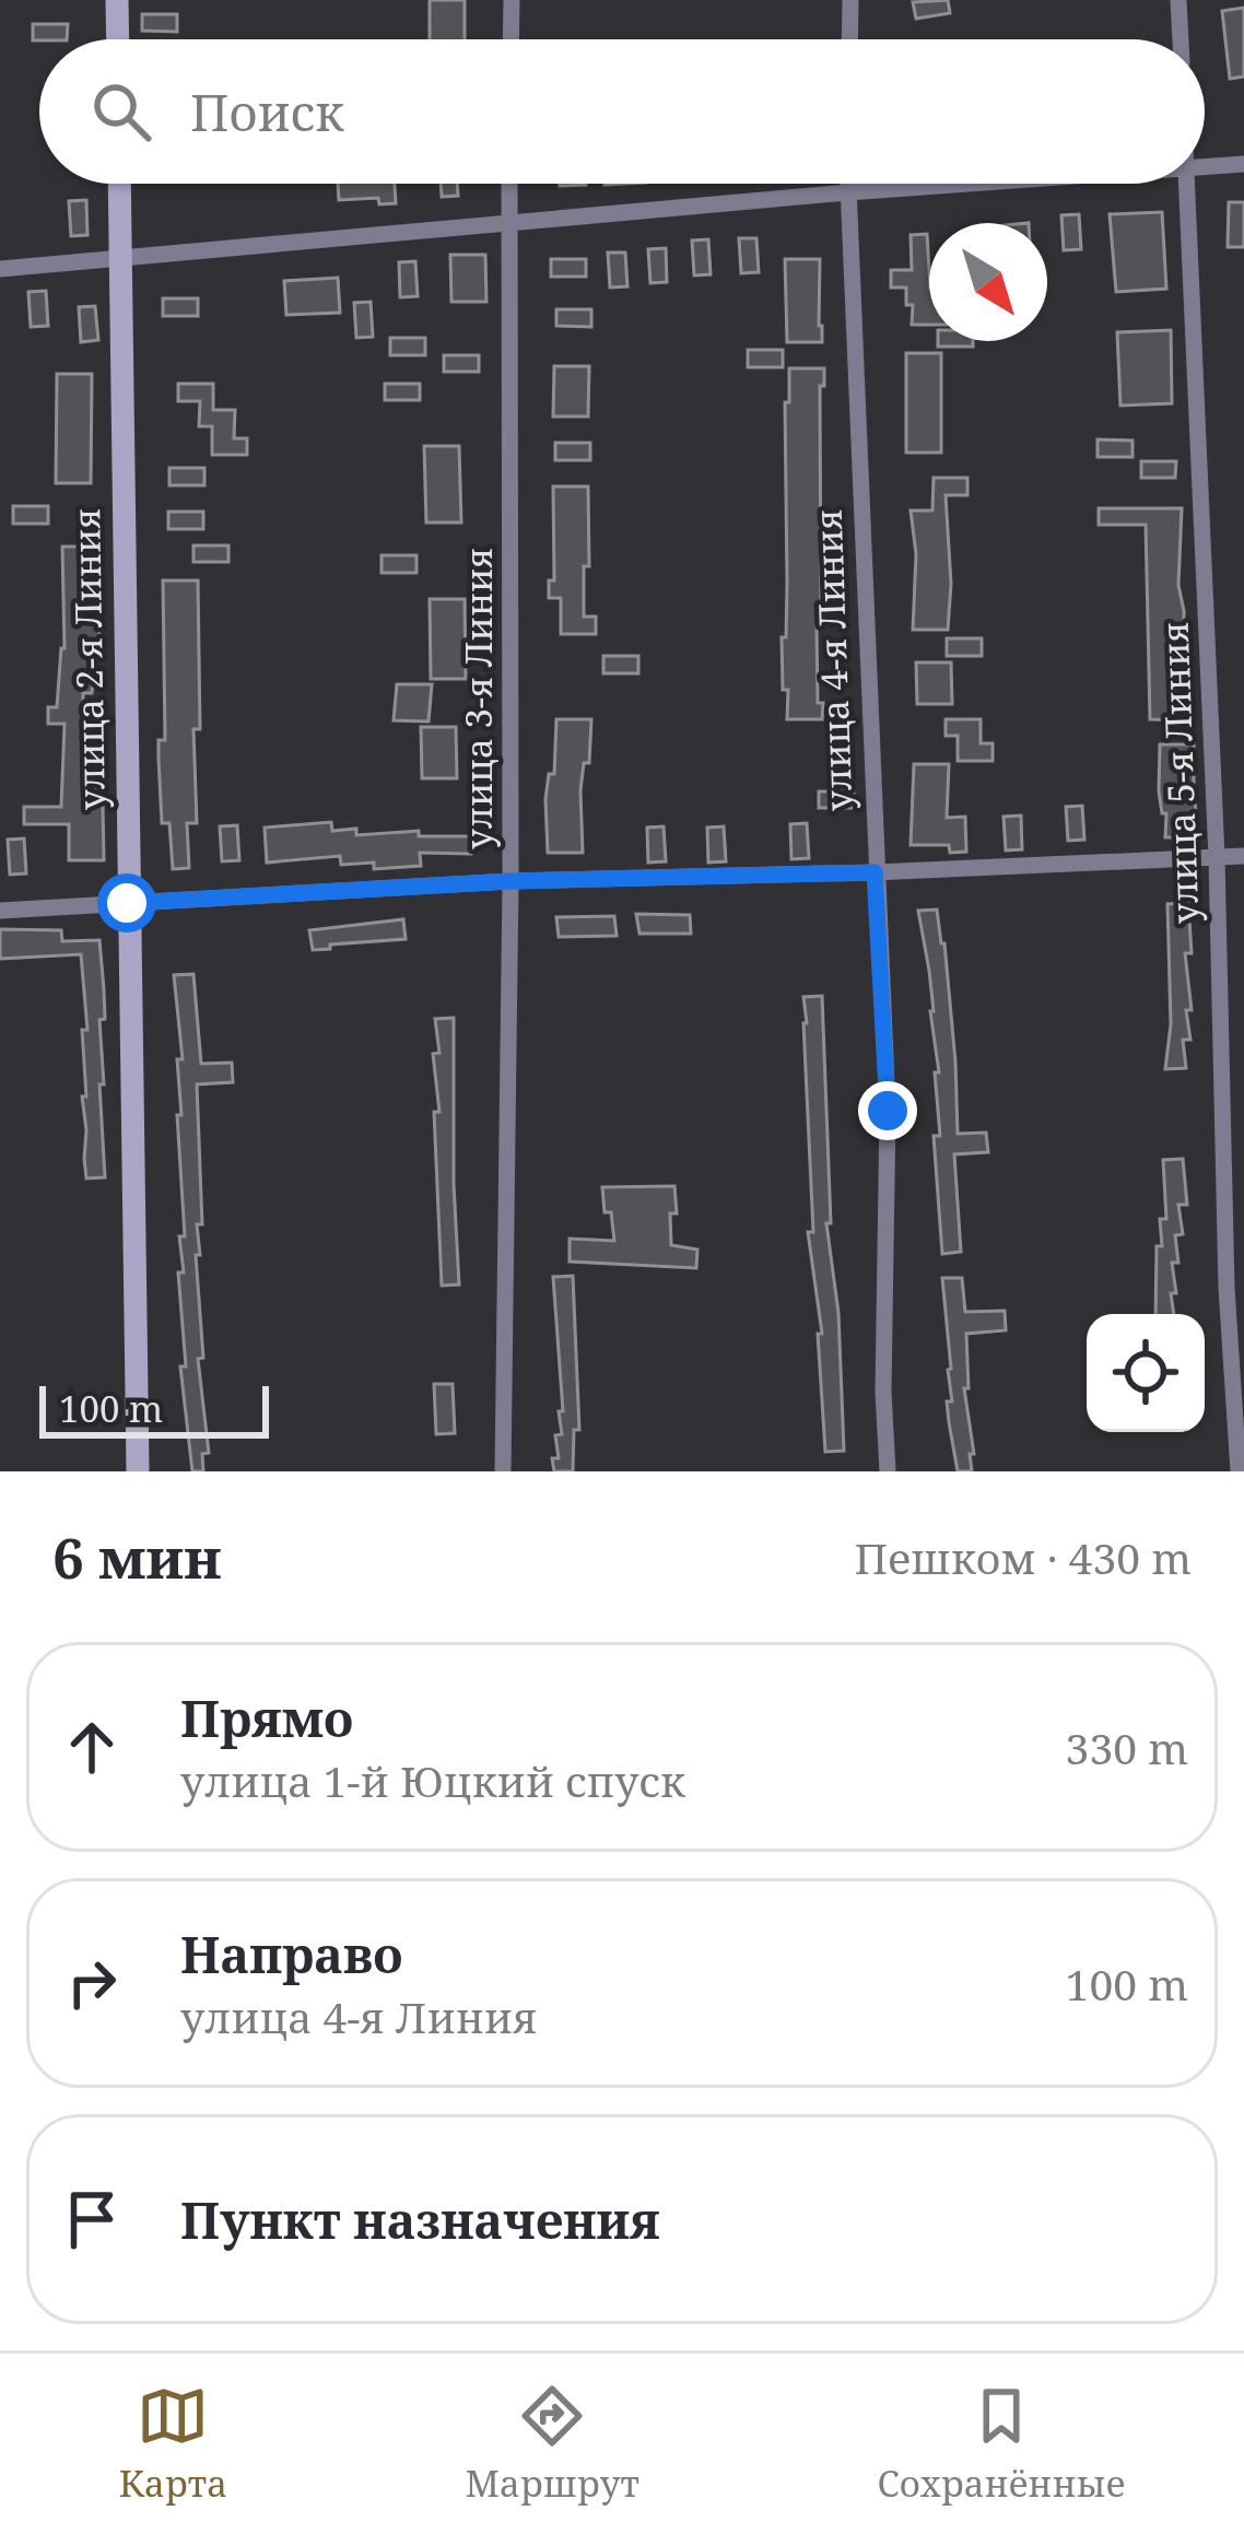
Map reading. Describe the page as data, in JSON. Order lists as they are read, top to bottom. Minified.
{"streets":{"street":["улица 2-я Линия","улица 4-я Линия","улица 3-я Линия","улица 5-я Линия"]},"scale_bar":"100 m","north":"bottom right","page":{"search":"Поиск","scale":"100 m","heading":["6 мин","Пешком · 430 m"],"list":[["Прямо","улица 1-й Юцкий спуск","330 m"],["Направо","улица 4-я Линия","100 m"],"Пункт назначения"],"nav":["Карта","Маршрут","Сохранённые"]}}
